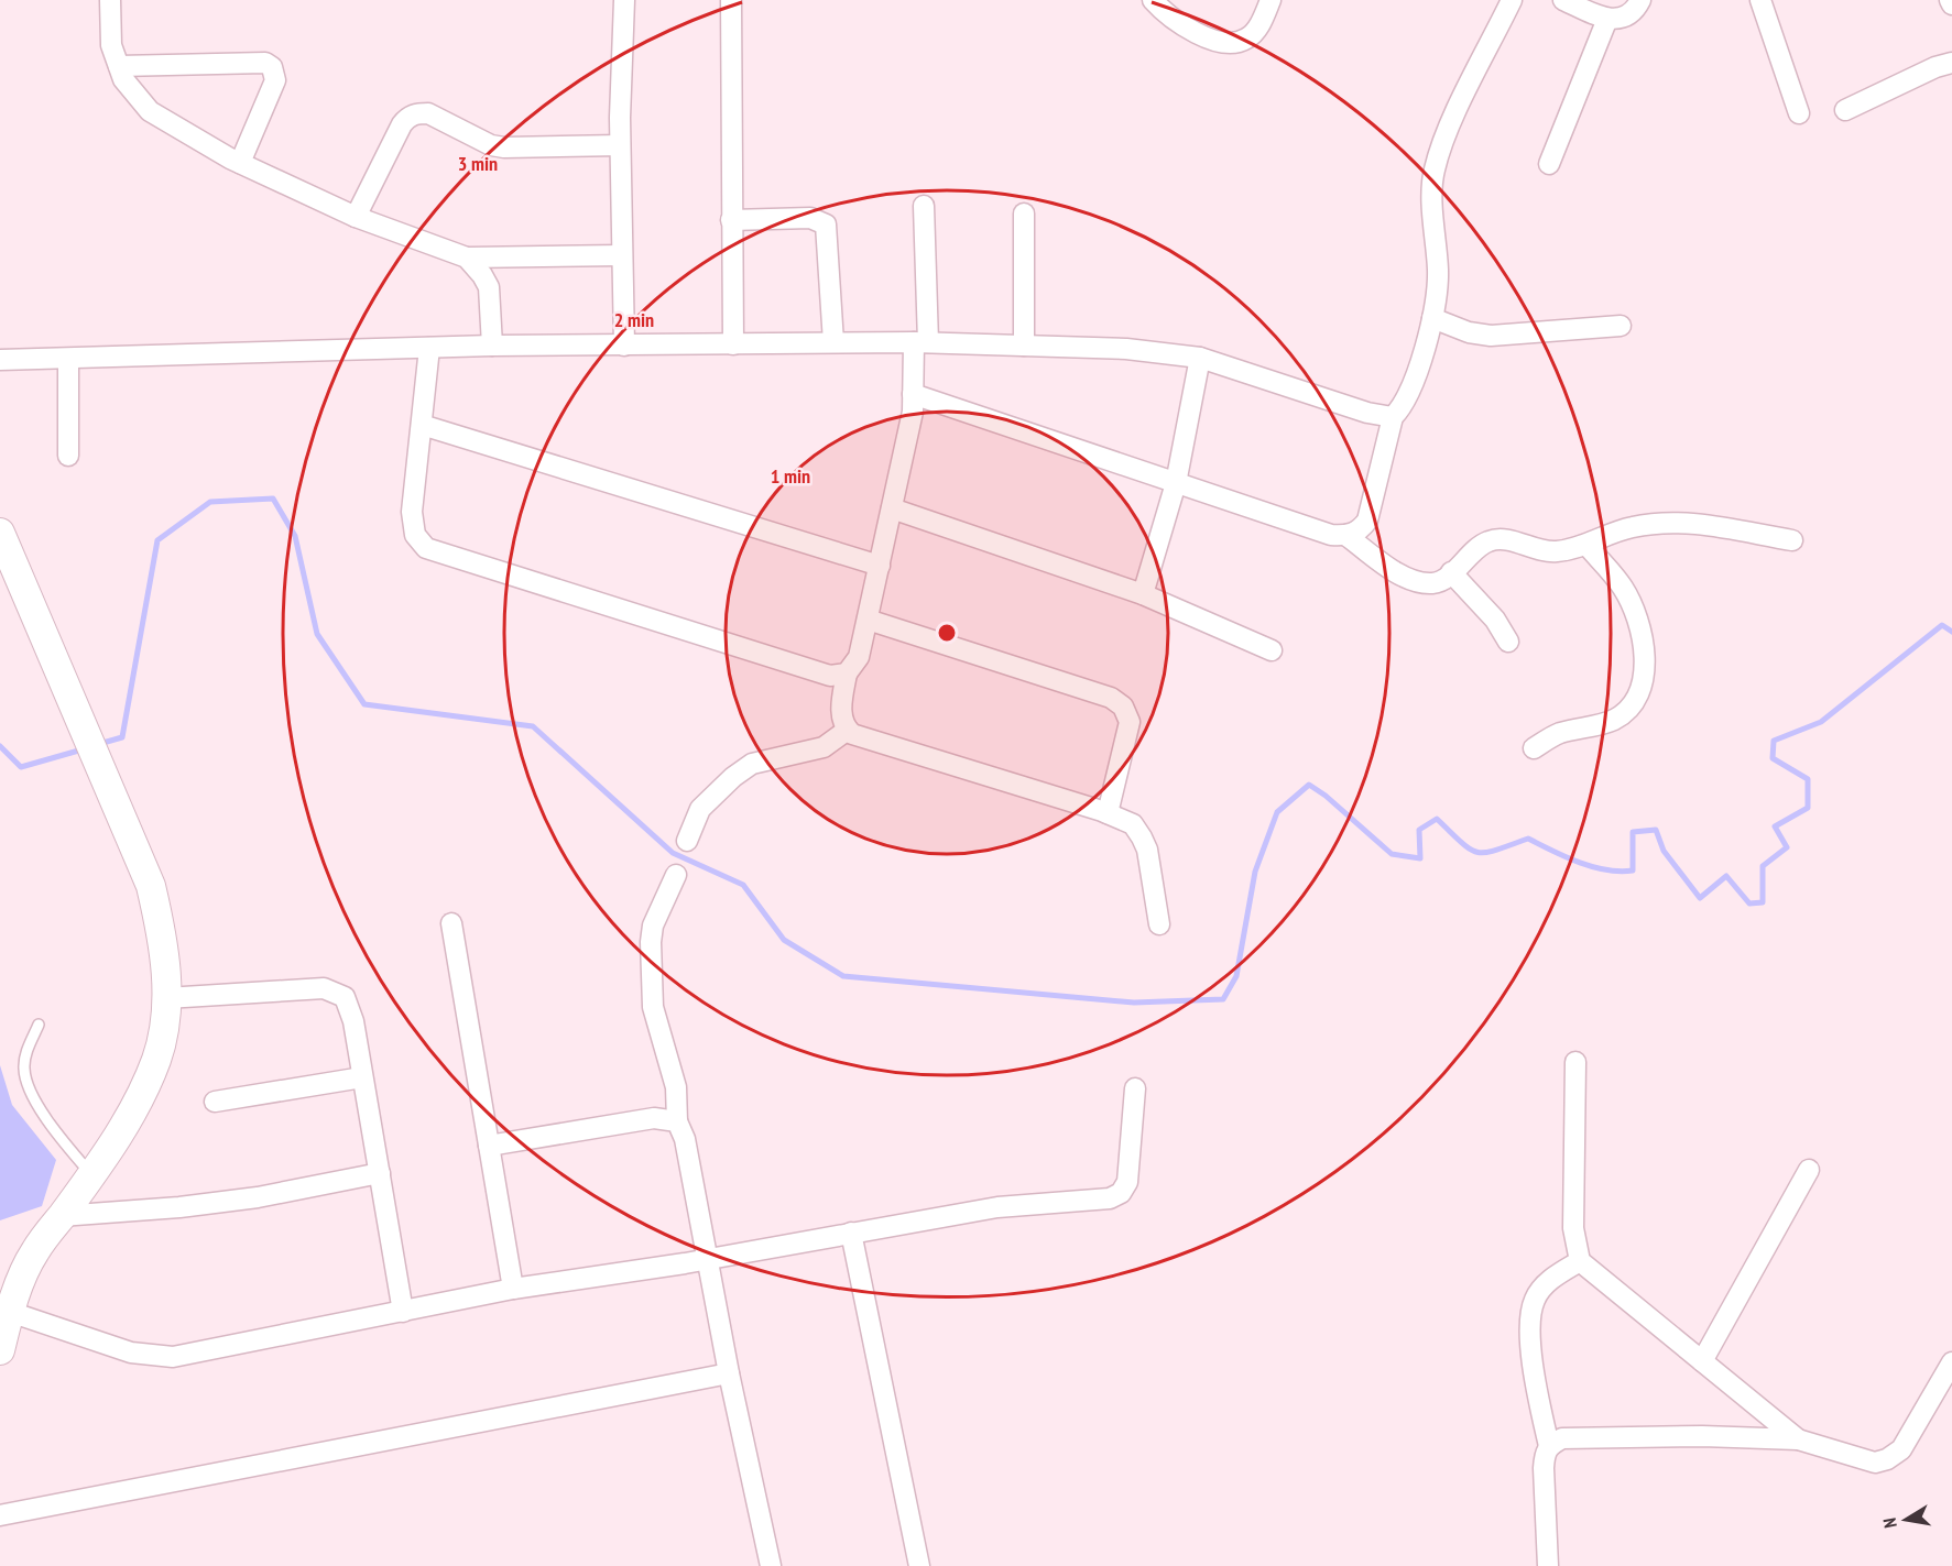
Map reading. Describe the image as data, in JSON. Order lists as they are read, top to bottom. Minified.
{"north":"left","rings":["3 min","2 min","1 min"]}
